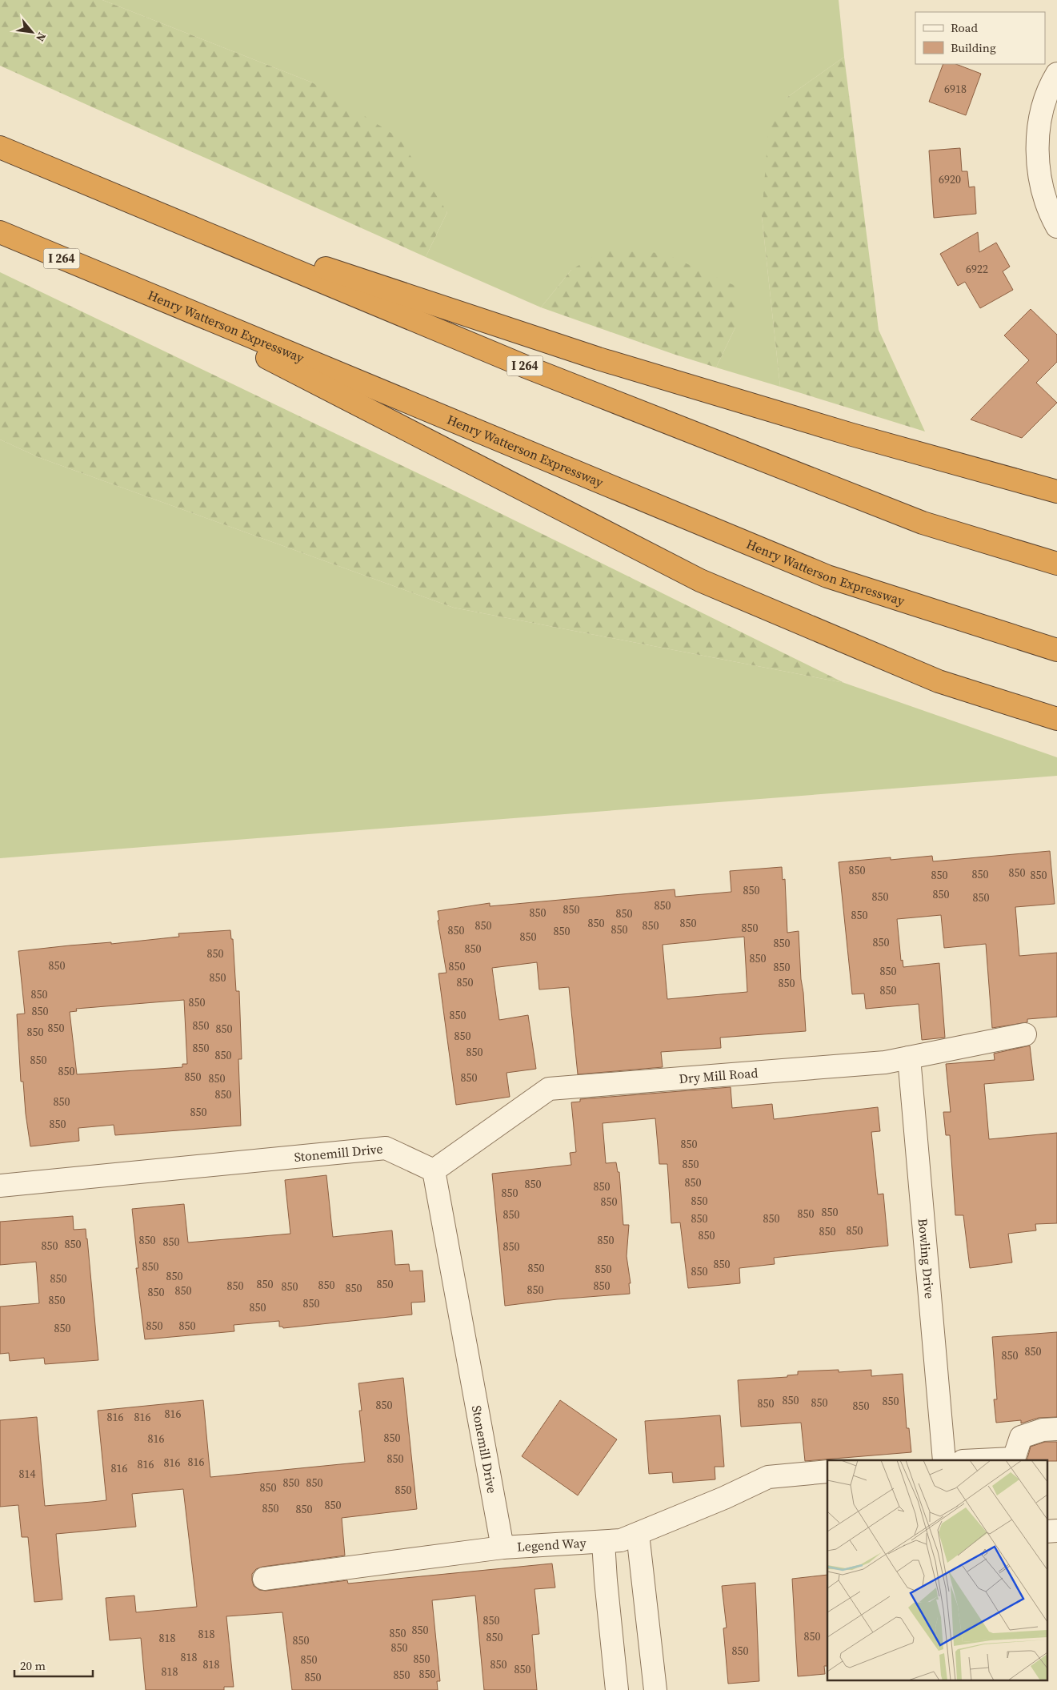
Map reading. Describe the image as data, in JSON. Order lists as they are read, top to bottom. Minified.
{"streets":{"highway":["I 264","Henry Watterson Expressway"],"street":["Dry Mill Road","Stonemill Drive","Bowling Drive","Legend Way"]},"crossings":[["Dry Mill Road","Stonemill Drive"],["Dry Mill Road","Bowling Drive"],["Stonemill Drive","Legend Way"]],"house_numbers":["6918","6920","6922","850","850","850","850","850","850","850","850","850","850","850","850","850","850","850","850","850","850","850","850","850","850","850","850","850","850","850","850","850","850","850","850","850","850","850","850","850","850","850","850","850","850","850","850","850","850","850","850","850","850","850","850","850","850","850","850","850","850","850","850","850","850","850","850","850","850","850","850","850","850","850","850","850","850","850","850","850","850","850","850","850","850","850","850","850","850","850","850","850","850","850","850","850","850","850","850","850","850","850","850","850","850","850","850","850","850","850","850","850","850","816","816","816","850","816","850","816","816","816","816","814","850","850","850","850","850","850","850","850","850","850","818","850","850","818","850","850","850","818","850","850","818","850","850","818","850","850","850"],"legend":["Road","Building"],"scale_bar":"20 m","north":"bottom right"}
